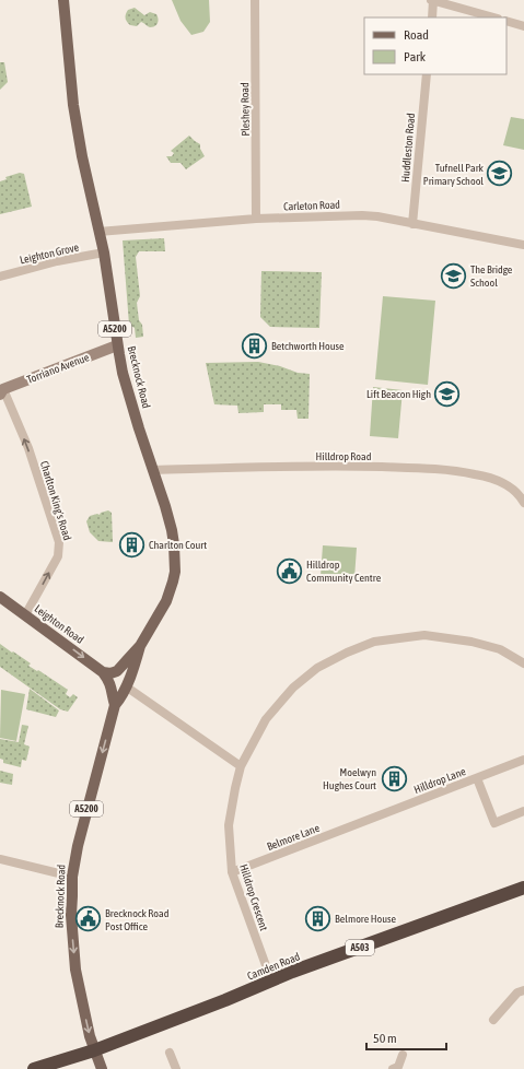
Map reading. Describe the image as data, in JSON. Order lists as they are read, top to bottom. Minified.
{"streets":{"highway":["A503","Camden Road"],"main road":["A5200","Brecknock Road","Leighton Road"],"street":["Pleshey Road","Huddleston Road","Carleton Road","Leighton Grove","Torriano Avenue","Hilldrop Road","Charlton King's Road","Hilldrop Lane","Belmore Lane","Hilldrop Crescent"]},"crossings":[["Pleshey Road","Carleton Road"],["Huddleston Road","Carleton Road"],["Carleton Road","Brecknock Road"],["Leighton Grove","Brecknock Road"],["A5200","Brecknock Road"],["A5200","Leighton Road"],["A5200","Camden Road"],["Torriano Avenue","Brecknock Road"],["Torriano Avenue","Charlton King's Road"],["Brecknock Road","Hilldrop Road"],["Brecknock Road","Leighton Road"],["Brecknock Road","Camden Road"],["Charlton King's Road","Leighton Road"],["Hilldrop Lane","Belmore Lane"],["Belmore Lane","Hilldrop Crescent"],["Hilldrop Crescent","Camden Road"]],"one_way":["Charlton King's Road","Leighton Road"],"places":{"school or university":["Tufnell Park Primary School","The Bridge School","Lift Beacon High"],"building":["Betchworth House","Charlton Court","Moelwyn Hughes Court","Belmore House"],"public building":["Hilldrop Community Centre","Brecknock Road Post Office"]},"legend":["Road","Park"],"scale_bar":"50 m"}
